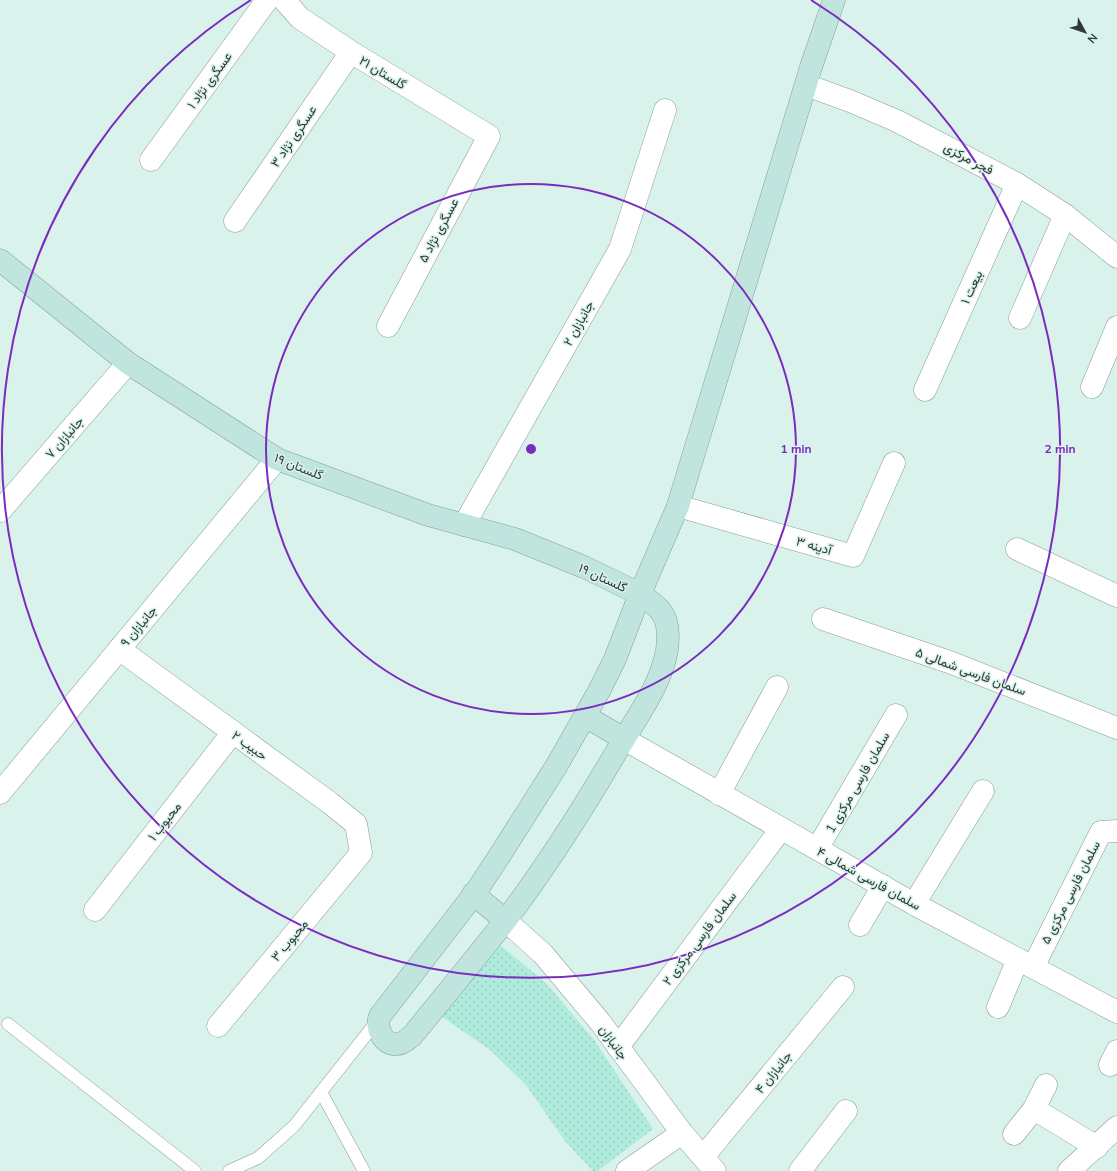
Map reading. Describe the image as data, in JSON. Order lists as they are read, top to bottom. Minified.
{"streets":{"main road":["گلستان ۱۹"],"street":["گلستان ۲۱","عسگری نژاد ۱","عسگری نژاد ۳","فجر مرکزی","عسگری نژاد ۵","بیعت ۱","جانبازان ۲","جانبازان ۷","آدینه ۳","جانبازان ۹","سلمان فارسی شمالی ۵","حبیب ۲","سلمان فارسی مرکزی 1","محبوب ۱","سلمان فارسی شمالی ۴","سلمان فارسی مرکزی ۵","سلمان فارسی مرکزی ۲","محبوب ۳","جانبازان","جانبازان ۴"]},"crossings":[["گلستان ۲۱","عسگری نژاد ۳"],["گلستان ۲۱","عسگری نژاد ۵"],["فجر مرکزی","بیعت ۱"],["جانبازان ۲","گلستان ۱۹"],["جانبازان ۷","گلستان ۱۹"],["گلستان ۱۹","جانبازان ۹"],["گلستان ۱۹","سلمان فارسی شمالی ۴"],["گلستان ۱۹","جانبازان"],["جانبازان ۹","حبیب ۲"],["حبیب ۲","محبوب ۱"],["حبیب ۲","محبوب ۳"],["سلمان فارسی مرکزی 1","سلمان فارسی شمالی ۴"],["سلمان فارسی شمالی ۴","سلمان فارسی مرکزی ۵"],["سلمان فارسی شمالی ۴","سلمان فارسی مرکزی ۲"],["سلمان فارسی مرکزی ۲","جانبازان"],["جانبازان","جانبازان ۴"]],"north":"bottom right","rings":["1 min","2 min"]}
